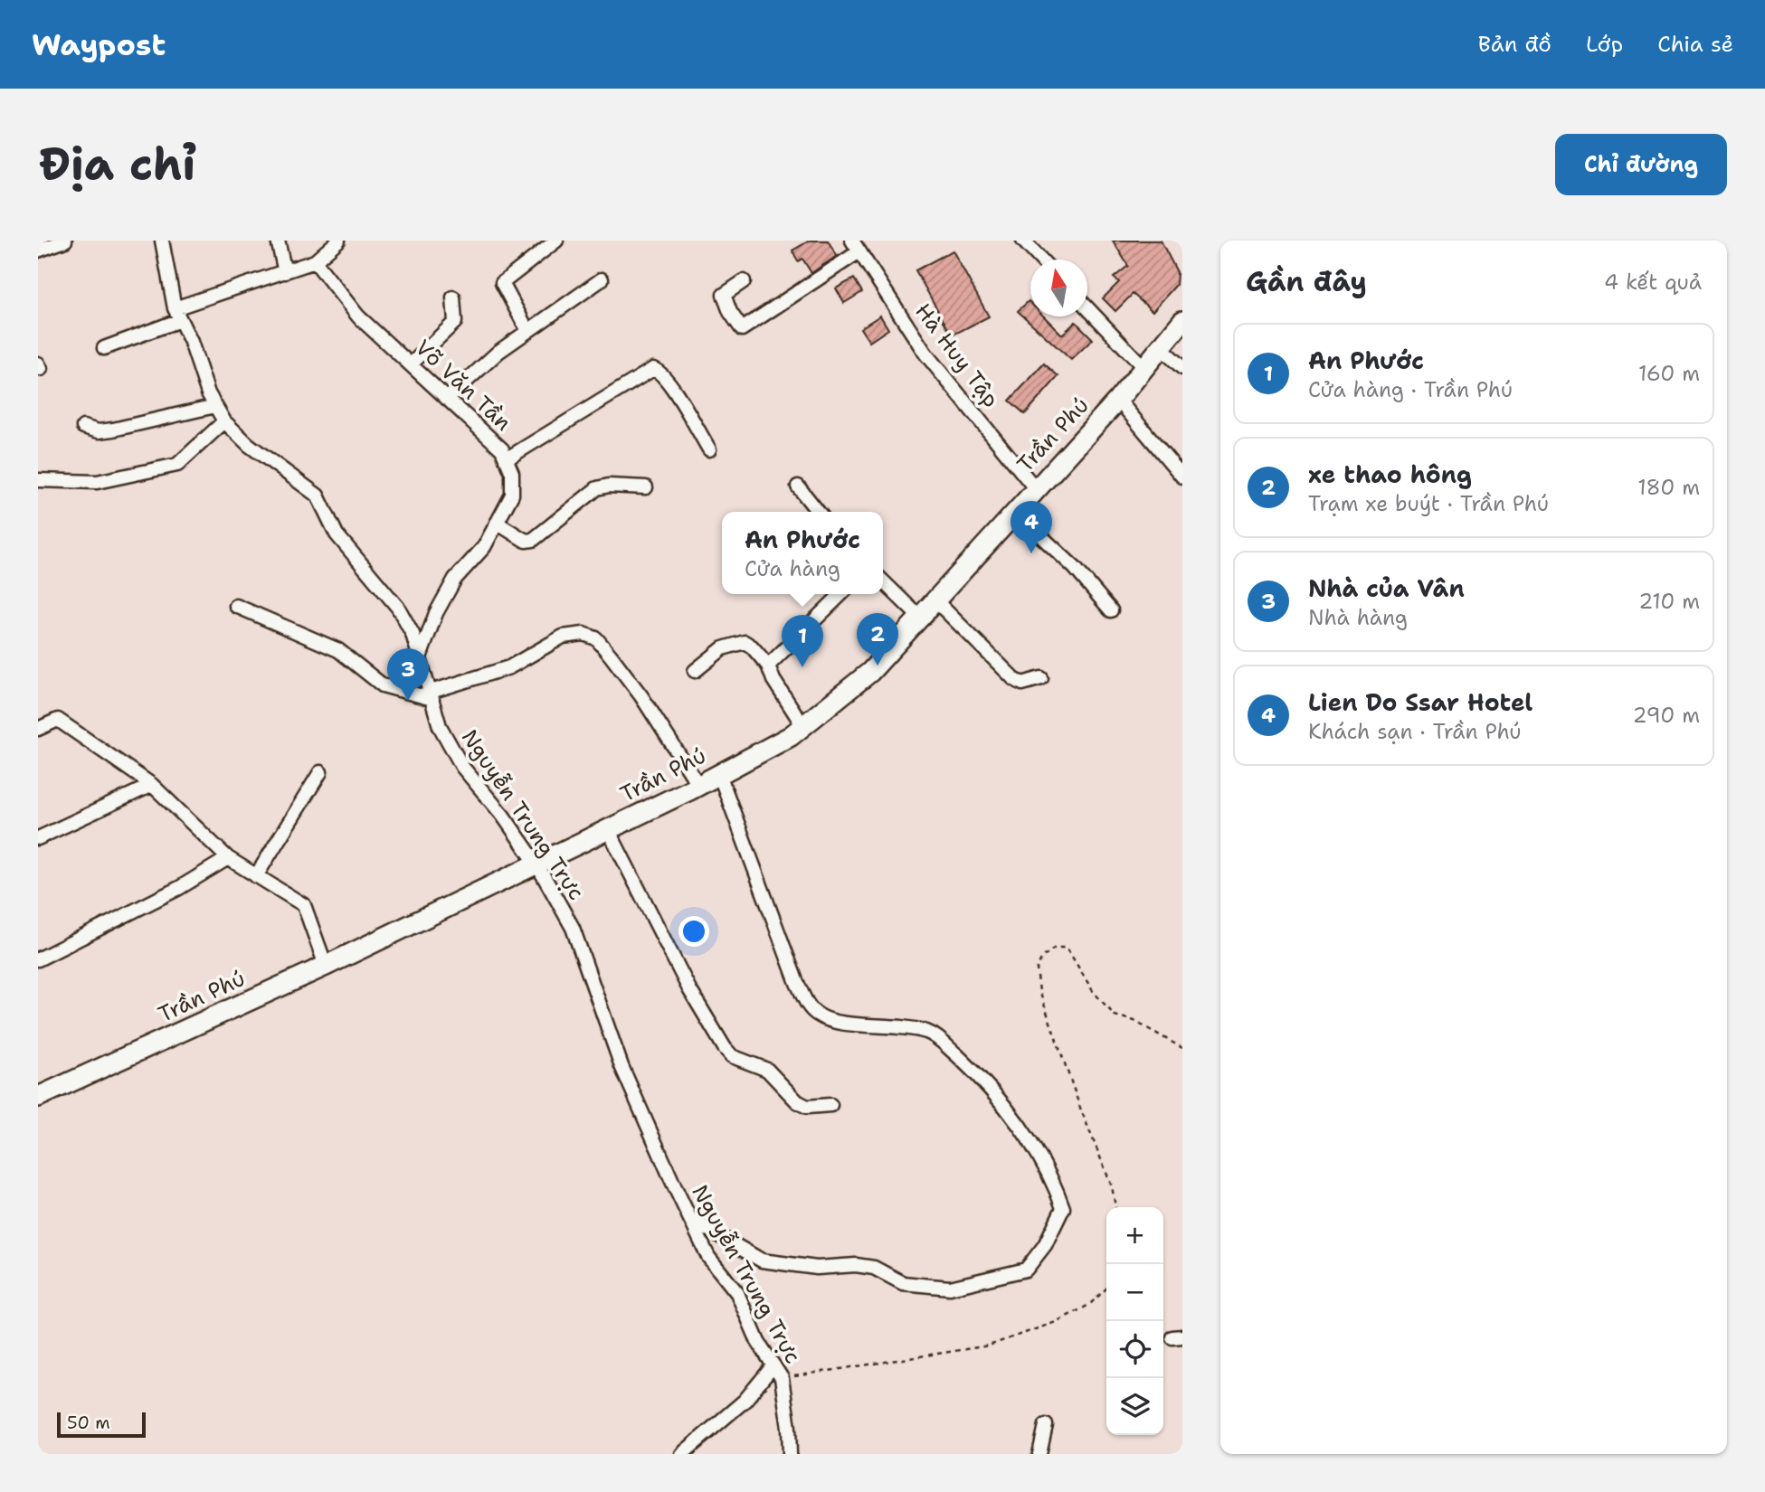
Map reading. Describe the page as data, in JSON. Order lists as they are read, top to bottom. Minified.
{"streets":{"highway":["Trần Phú"],"street":["Hà Huy Tập","Võ Văn Tần","Nguyễn Trung Trực"]},"crossings":[["Hà Huy Tập","Trần Phú"],["Võ Văn Tần","Nguyễn Trung Trực"],["Trần Phú","Nguyễn Trung Trực"]],"scale_bar":"50 m","north":"top","page":{"header":"Waypost","nav":["Bản đồ","Lớp","Chia sẻ"],"buttons":"Chỉ đường","title":"Địa chỉ","heading":["Gần đây","4 kết quả"],"list":[{"mark":"1","name":"An Phước","note":"Cửa hàng · Trần Phú","value":"160 m"},{"mark":"2","name":"xe thao hông","note":"Trạm xe buýt · Trần Phú","value":"180 m"},{"mark":"3","name":"Nhà của Vân","note":"Nhà hàng","value":"210 m"},{"mark":"4","name":"Lien Do Ssar Hotel","note":"Khách sạn · Trần Phú","value":"290 m"}],"pins":["4","2","1","3"],"popup":["An Phước","Cửa hàng"],"map_buttons":["+","−"],"scale":"50 m"}}
